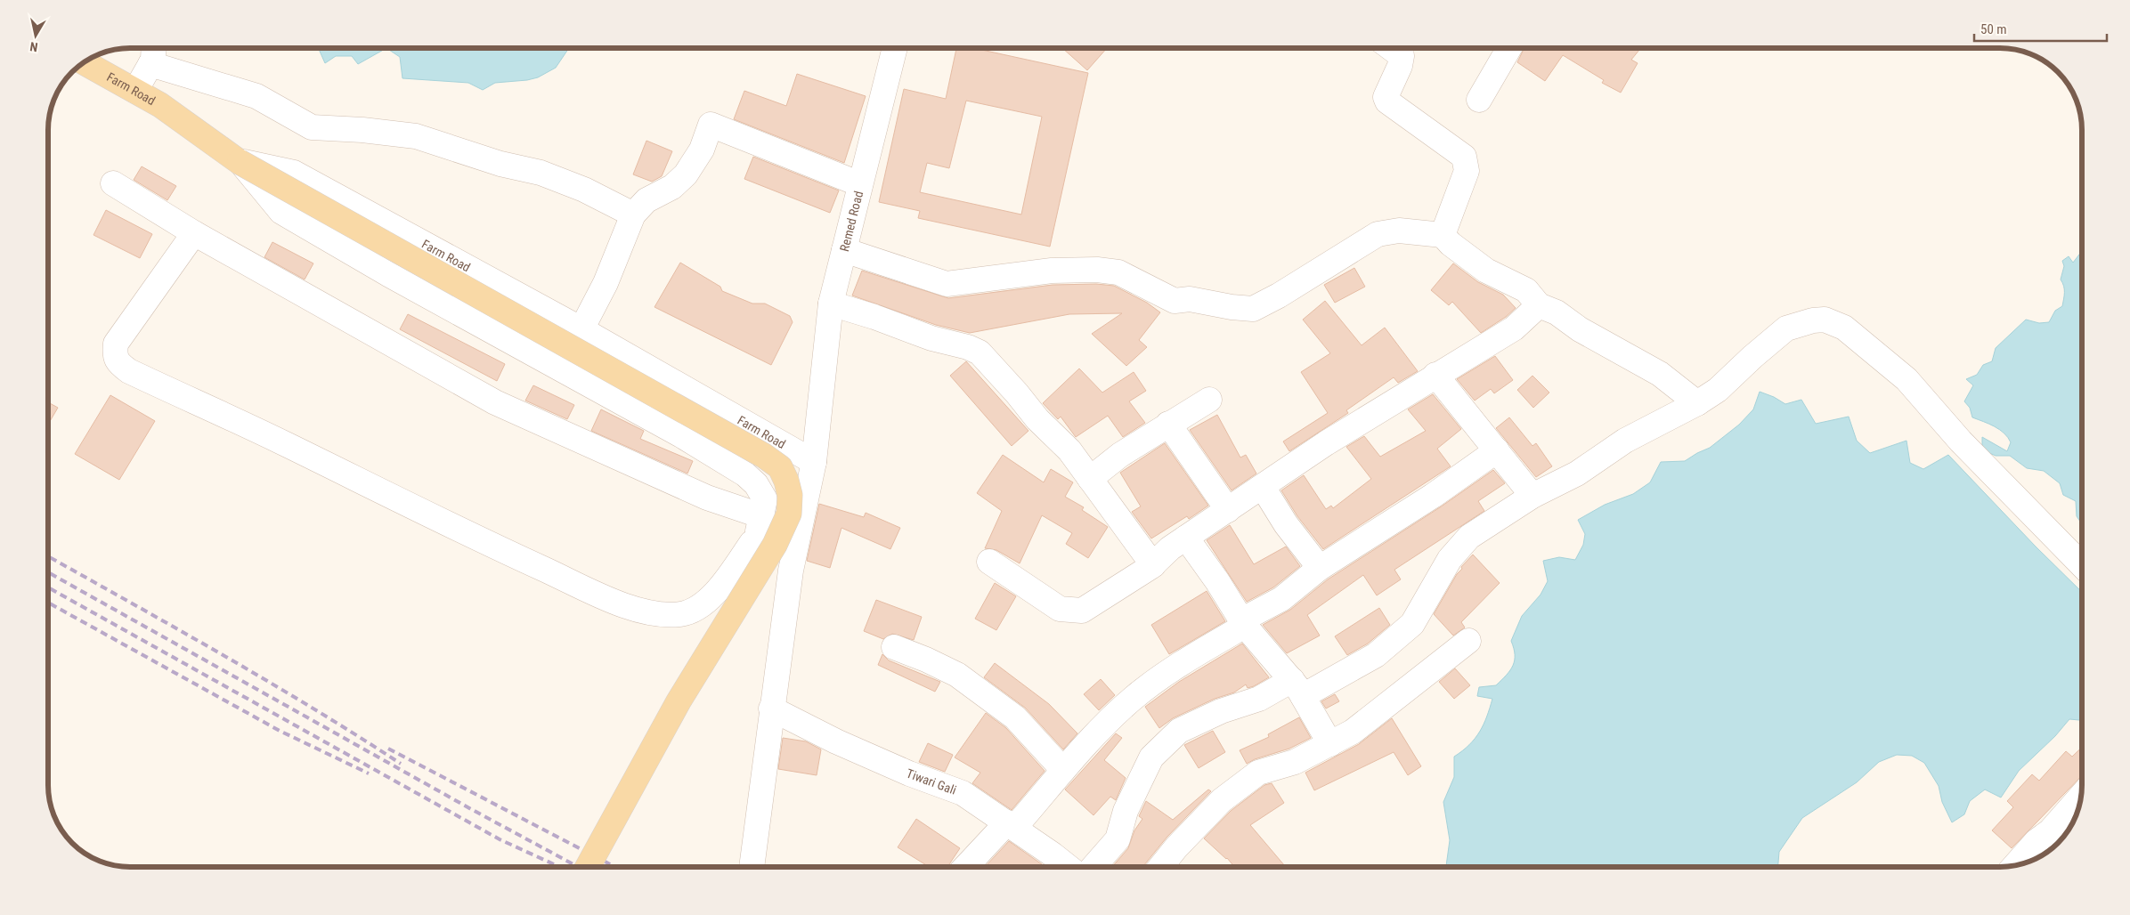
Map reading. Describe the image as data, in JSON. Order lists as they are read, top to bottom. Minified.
{"streets":{"main road":["Farm Road"],"street":["Remed Road","Tiwari Gali"]},"crossings":[["Farm Road","Remed Road"],["Remed Road","Tiwari Gali"]],"scale_bar":"50 m","north":"bottom"}
